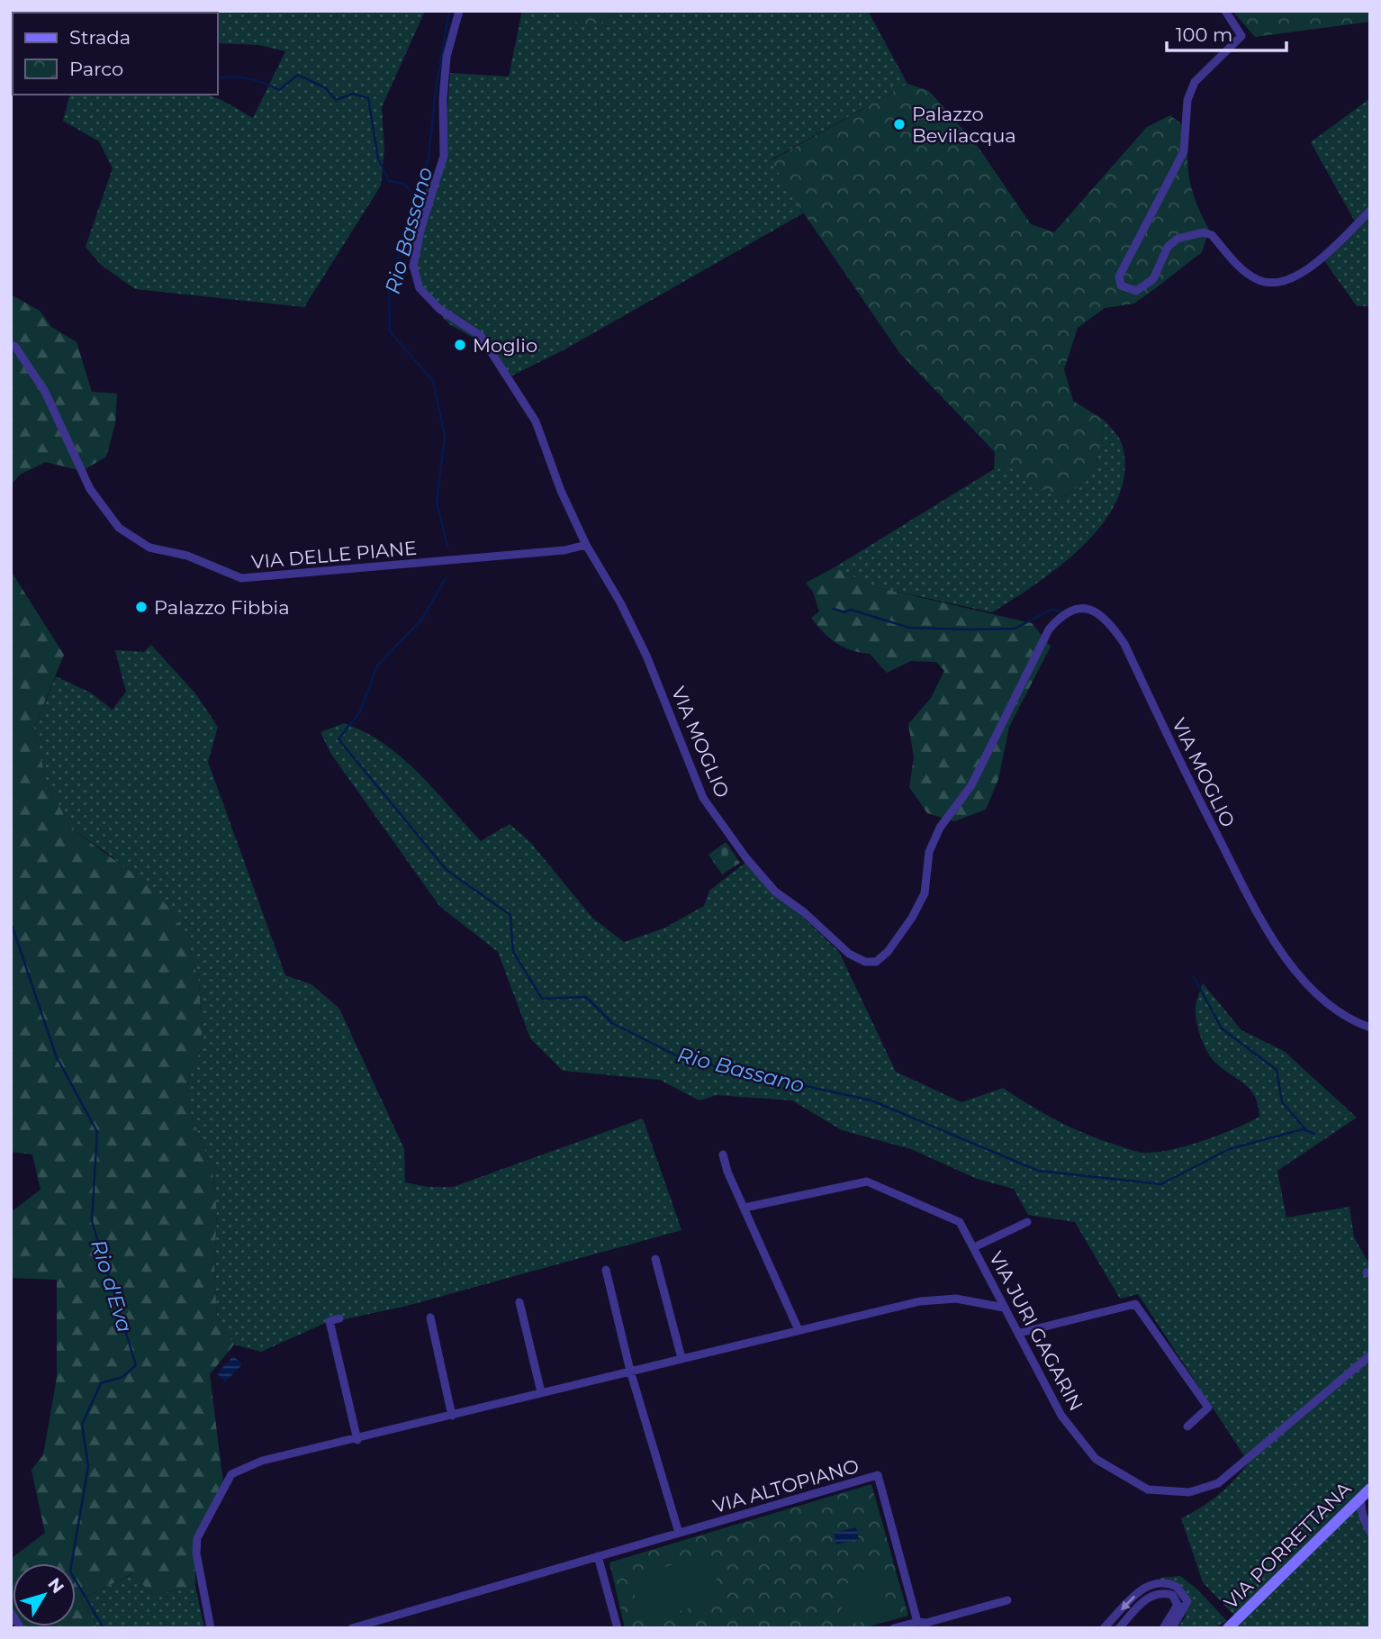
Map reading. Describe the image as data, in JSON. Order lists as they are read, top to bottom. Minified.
{"streets":{"main road":["VIA PORRETTANA"],"street":["VIA DELLE PIANE","VIA MOGLIO","VIA JURI GAGARIN","VIA ALTOPIANO"]},"crossings":[["VIA DELLE PIANE","VIA MOGLIO"]],"water":["Rio Bassano","Rio d'Eva"],"places":["Palazzo Bevilacqua","Moglio","Palazzo Fibbia"],"legend":["Strada","Parco"],"scale_bar":"100 m","north":"top right"}
